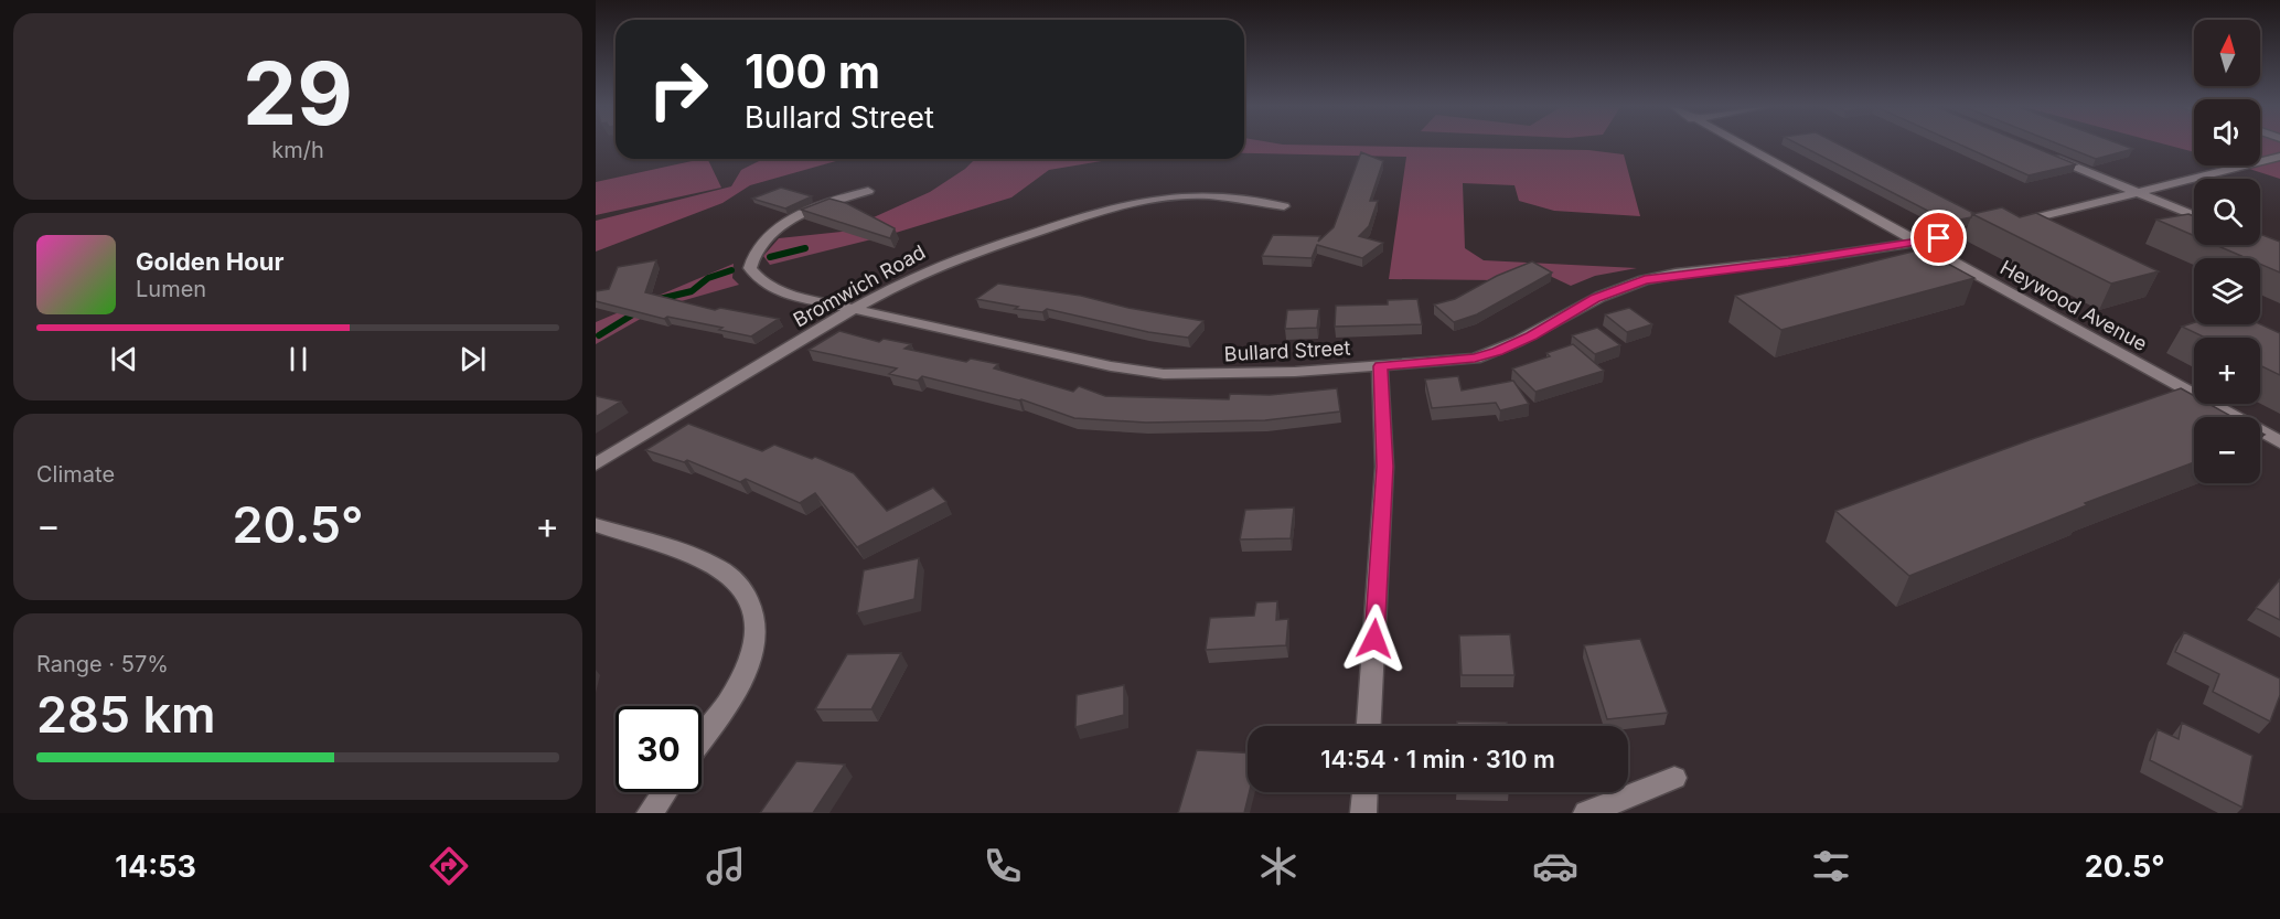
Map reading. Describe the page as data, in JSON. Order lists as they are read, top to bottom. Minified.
{"streets":{"street":["Bromwich Road","Heywood Avenue","Bullard Street"]},"crossings":[["Bromwich Road","Bullard Street"],["Heywood Avenue","Bullard Street"]],"north":"top","page":{"tile":[["29","km/h"],"Climate",["Range · 57%","285 km"]],"map_buttons":["+","−"],"turn":["100 m","Bullard Street"],"song":["Golden Hour","Lumen"],"heat":["−","20.5°","+"],"limit":"30","trip":"14:54 · 1 min · 310 m","tabs":["14:53","20.5°"]}}
